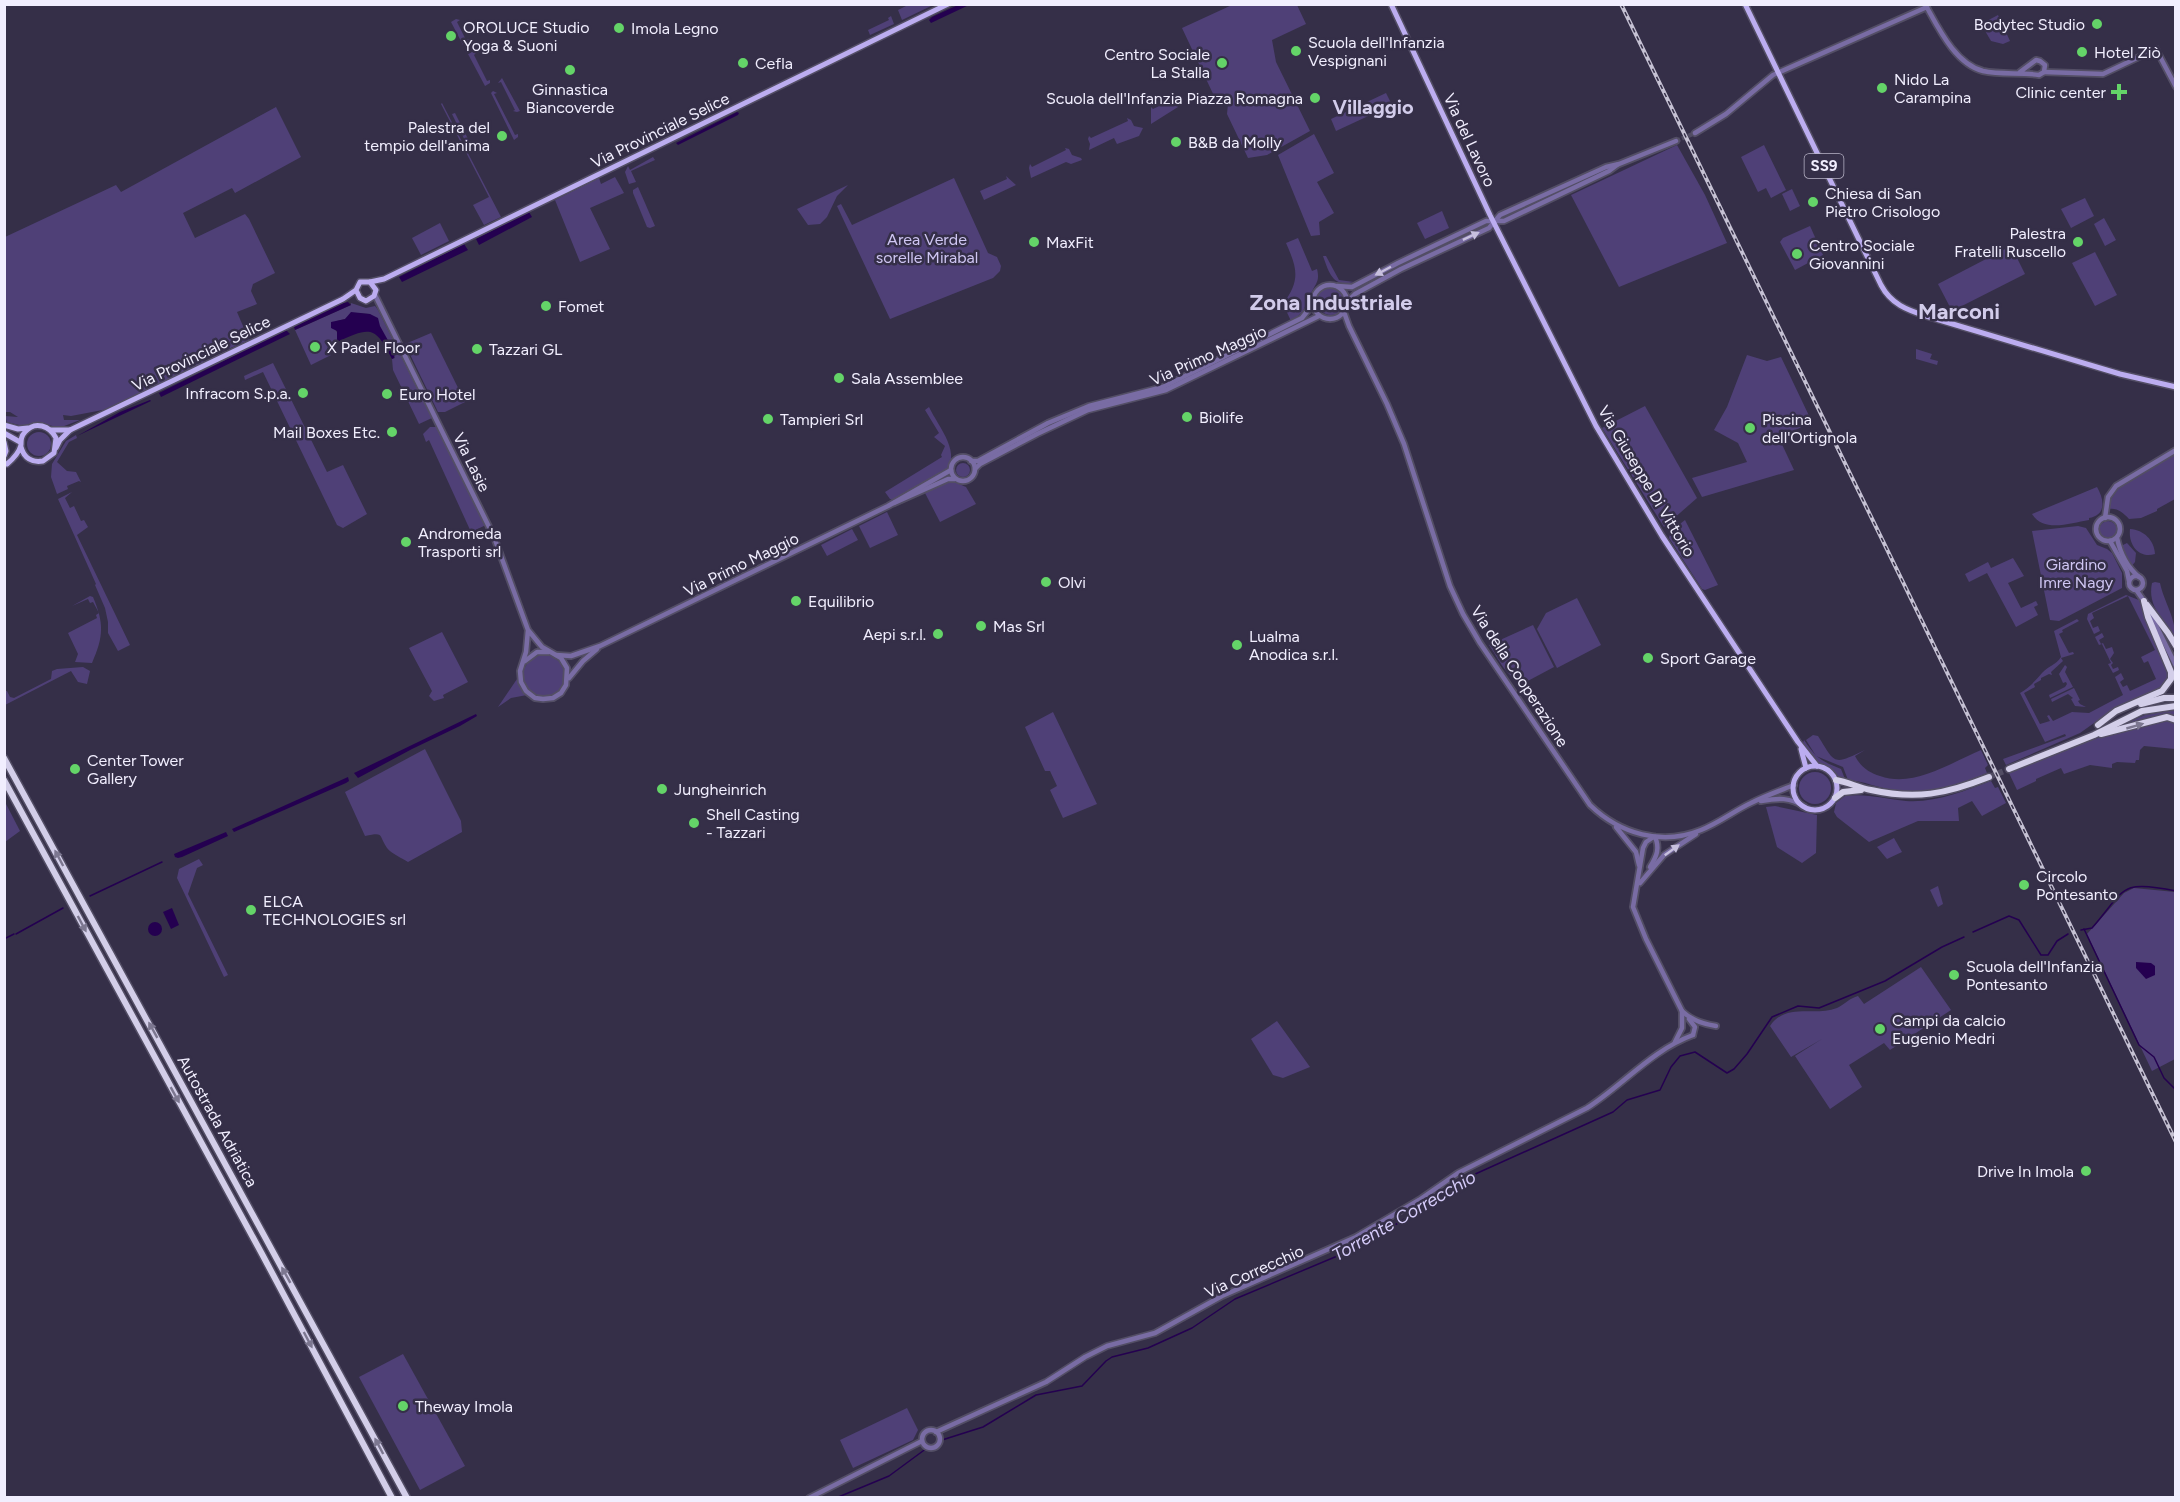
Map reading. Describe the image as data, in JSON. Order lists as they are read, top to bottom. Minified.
{"streets":{"highway":["Autostrada Adriatica"],"main road":["Via Provinciale Selice","Via del Lavoro","SS9","Via Giuseppe Di Vittorio"],"street":["Via Primo Maggio","Via Lasie","Via della Cooperazione","Via Correcchio"]},"crossings":[["Via Provinciale Selice","Via Lasie"],["Via del Lavoro","Via Primo Maggio"],["Via del Lavoro","Via Giuseppe Di Vittorio"],["Via Primo Maggio","Via Lasie"],["Via Primo Maggio","Via Giuseppe Di Vittorio"],["Via Primo Maggio","Via della Cooperazione"],["Via Giuseppe Di Vittorio","Via della Cooperazione"]],"districts":["Villaggio","Zona Industriale","Marconi"],"water":["Torrente Correcchio"],"parks":["Area Verde sorelle Mirabal","Giardino Imre Nagy"],"places":{"other":["Bodytec Studio","Imola Legno","OROLUCE Studio Yoga & Suoni","Scuola dell'Infanzia Vespignani","Hotel Ziò","Cefla","Centro Sociale La Stalla","Ginnastica Biancoverde","Nido La Carampina","Scuola dell'Infanzia Piazza Romagna","Palestra del tempio dell'anima","B&B da Molly","Chiesa di San Pietro Crisologo","MaxFit","Palestra Fratelli Ruscello","Centro Sociale Giovannini","Fomet","X Padel Floor","Tazzari GL","Sala Assemblee","Infracom S.p.a.","Euro Hotel","Biolife","Tampieri Srl","Piscina dell'Ortignola","Mail Boxes Etc.","Andromeda Trasporti srl","Olvi","Equilibrio","Mas Srl","Aepi s.r.l.","Lualma Anodica s.r.l.","Sport Garage","Center Tower Gallery","Jungheinrich","Shell Casting - Tazzari","Circolo Pontesanto","ELCA TECHNOLOGIES srl","Scuola dell'Infanzia Pontesanto","Campi da calcio Eugenio Medri","Drive In Imola","Theway Imola"],"health":["Clinic center"]}}
